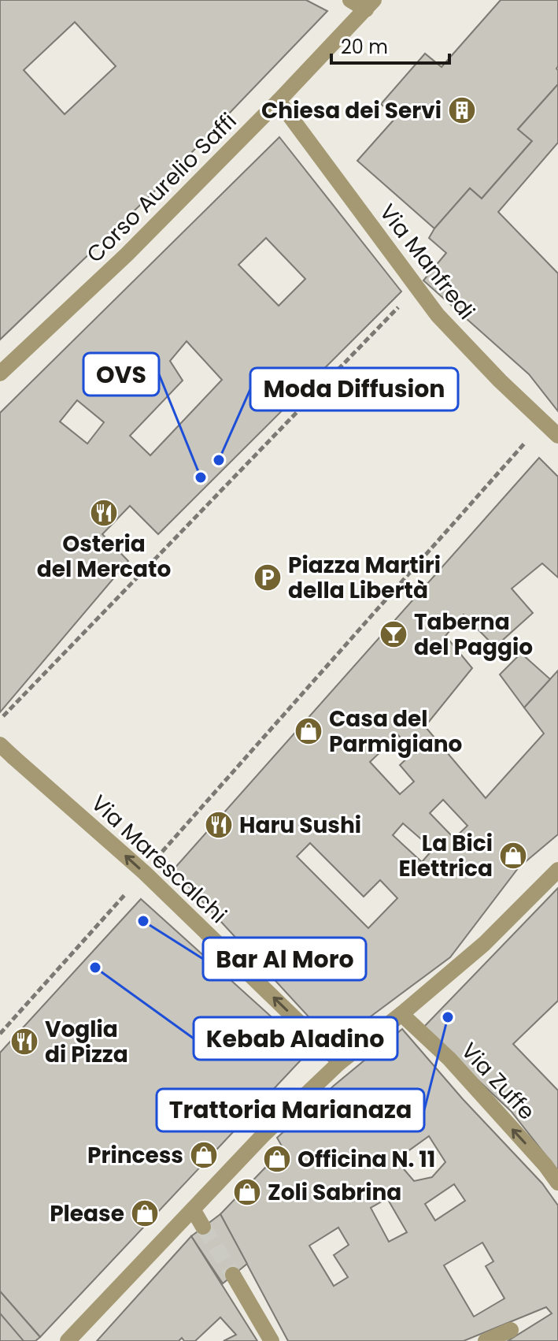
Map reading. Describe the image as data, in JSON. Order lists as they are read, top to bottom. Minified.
{"streets":{"street":["Corso Aurelio Saffi","Via Manfredi","Via Marescalchi","Via Zuffe"]},"crossings":[["Corso Aurelio Saffi","Via Manfredi"]],"one_way":["Via Marescalchi","Via Zuffe"],"places":{"building":["Chiesa dei Servi"],"other":["Moda Diffusion","OVS","Bar Al Moro","Kebab Aladino","Trattoria Marianaza"],"restaurant":["Osteria del Mercato","Haru Sushi","Voglia di Pizza"],"parking":["Piazza Martiri della Libertà"],"bar":["Taberna del Paggio"],"shop":["Casa del Parmigiano","La Bici Elettrica","Princess","Officina N. 11","Zoli Sabrina","Please"]},"scale_bar":"20 m"}
